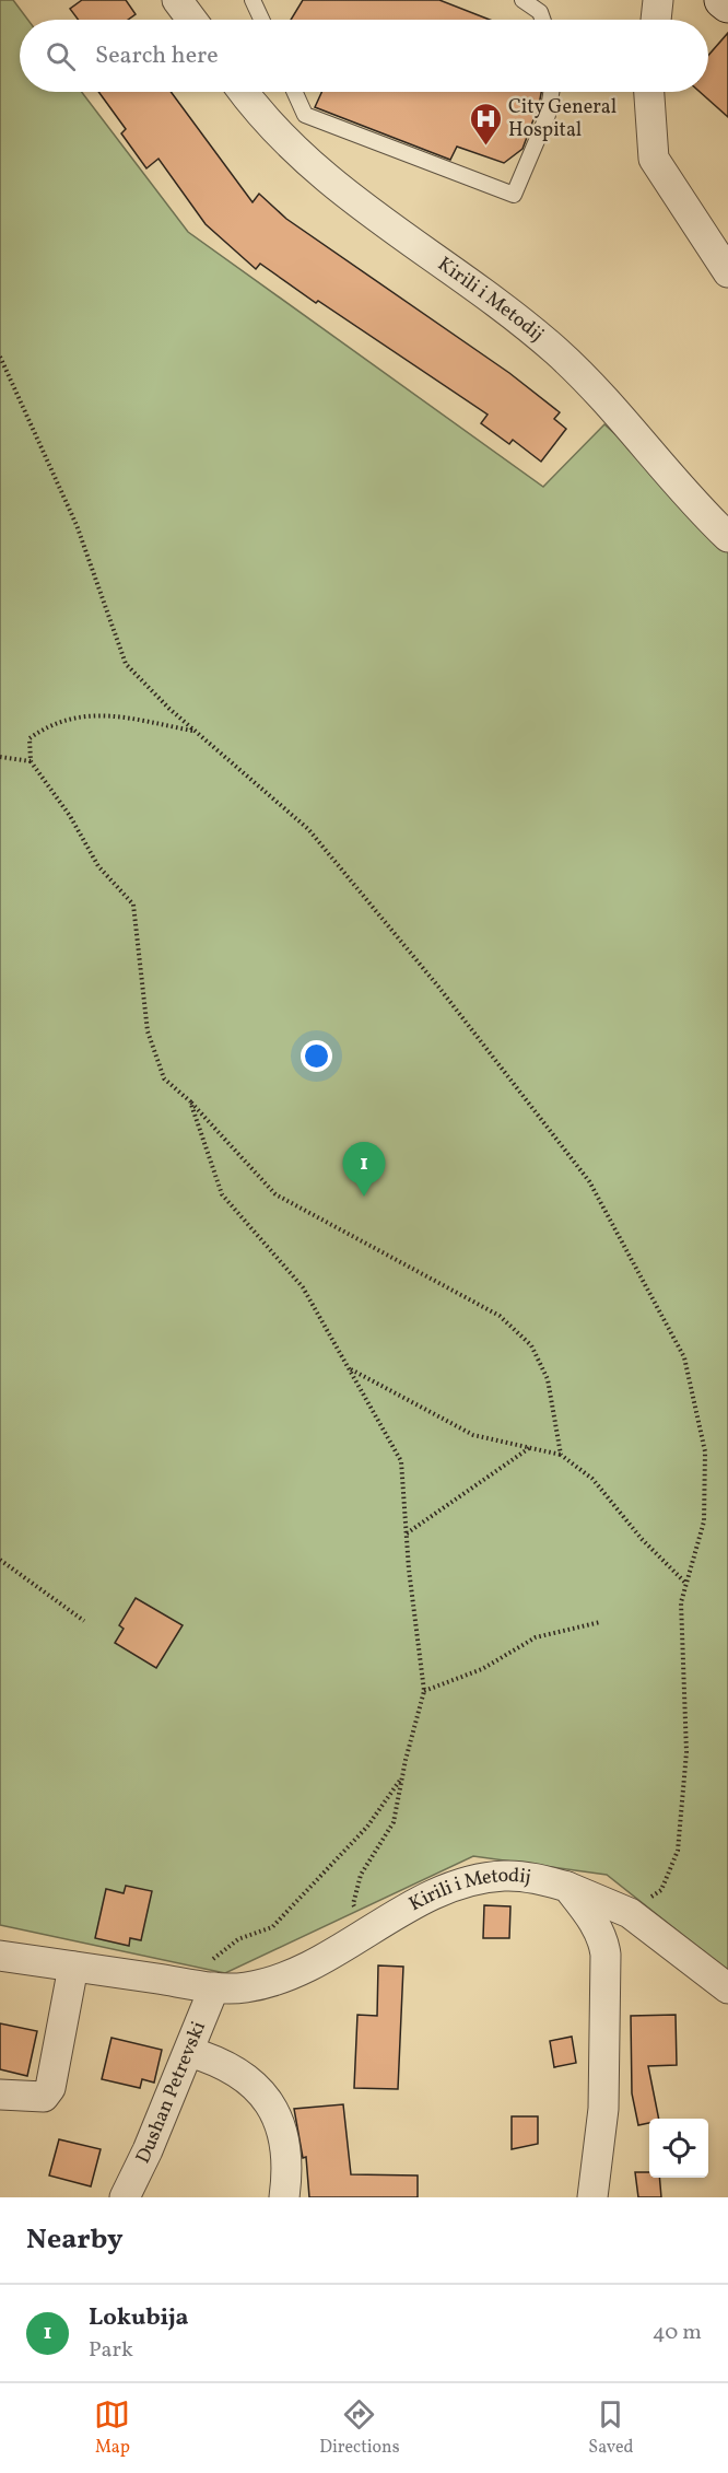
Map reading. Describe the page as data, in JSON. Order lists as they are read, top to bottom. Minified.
{"streets":{"street":["Kirili i Metodij","Dushan Petrevski"]},"crossings":[["Kirili i Metodij","Dushan Petrevski"]],"places":{"hospital":["City General Hospital"]},"page":{"search":"Search here","pins":"1","heading":"Nearby","list":[{"mark":"1","name":"Lokubija","note":"Park","value":"40 m"}],"nav":["Map","Directions","Saved"]}}
